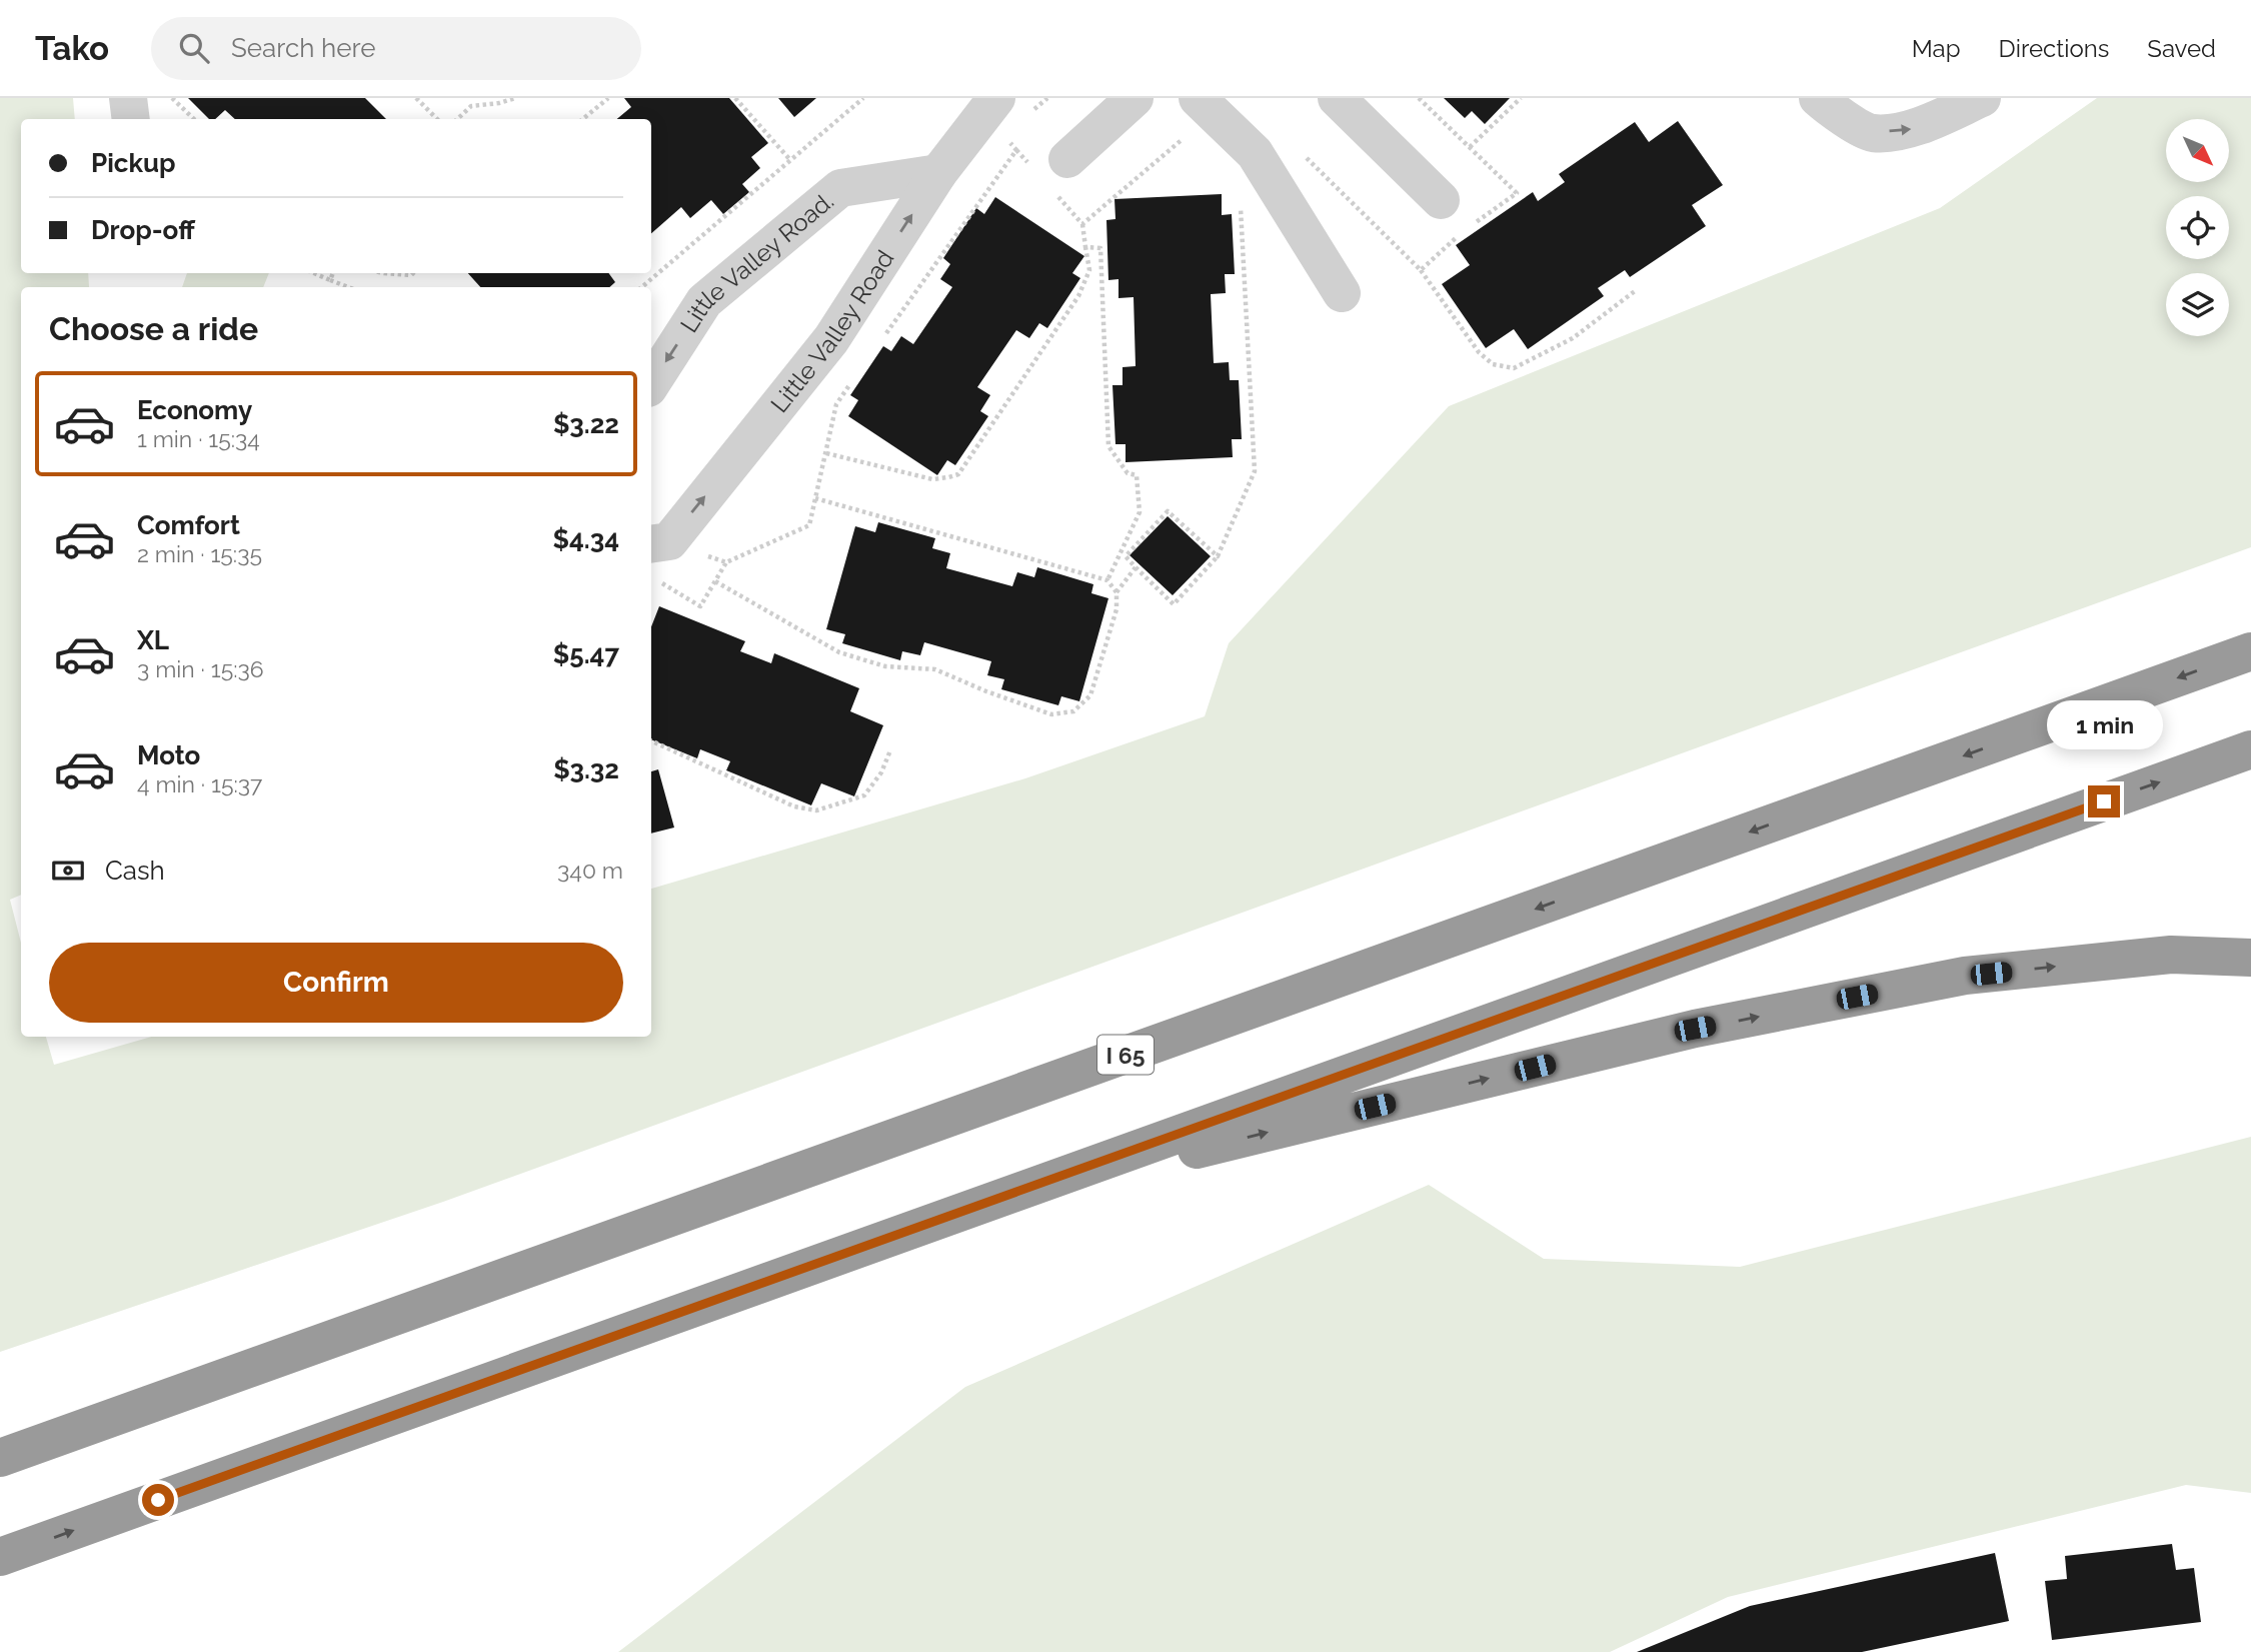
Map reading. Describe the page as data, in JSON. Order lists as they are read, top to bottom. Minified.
{"streets":{"highway":["I 65"],"street":["Little Valley Road.","Little Valley Road"]},"crossings":[["Little Valley Road.","Little Valley Road"]],"one_way":["Little Valley Road.","Little Valley Road"],"north":"bottom right","page":{"header":"Tako","search":"Search here","nav":["Map","Directions","Saved"],"banner":["Pickup","Drop-off"],"heading":"Choose a ride","list":[{"name":"Economy","note":"1 min · 15:34","value":"$3.22"},{"name":"Comfort","note":"2 min · 15:35","value":"$4.34"},{"name":"XL","note":"3 min · 15:36","value":"$5.47"},{"name":"Moto","note":"4 min · 15:37","value":"$3.32"}],"bubble":"1 min","pay":["Cash","340 m"],"buttons":"Confirm"}}
